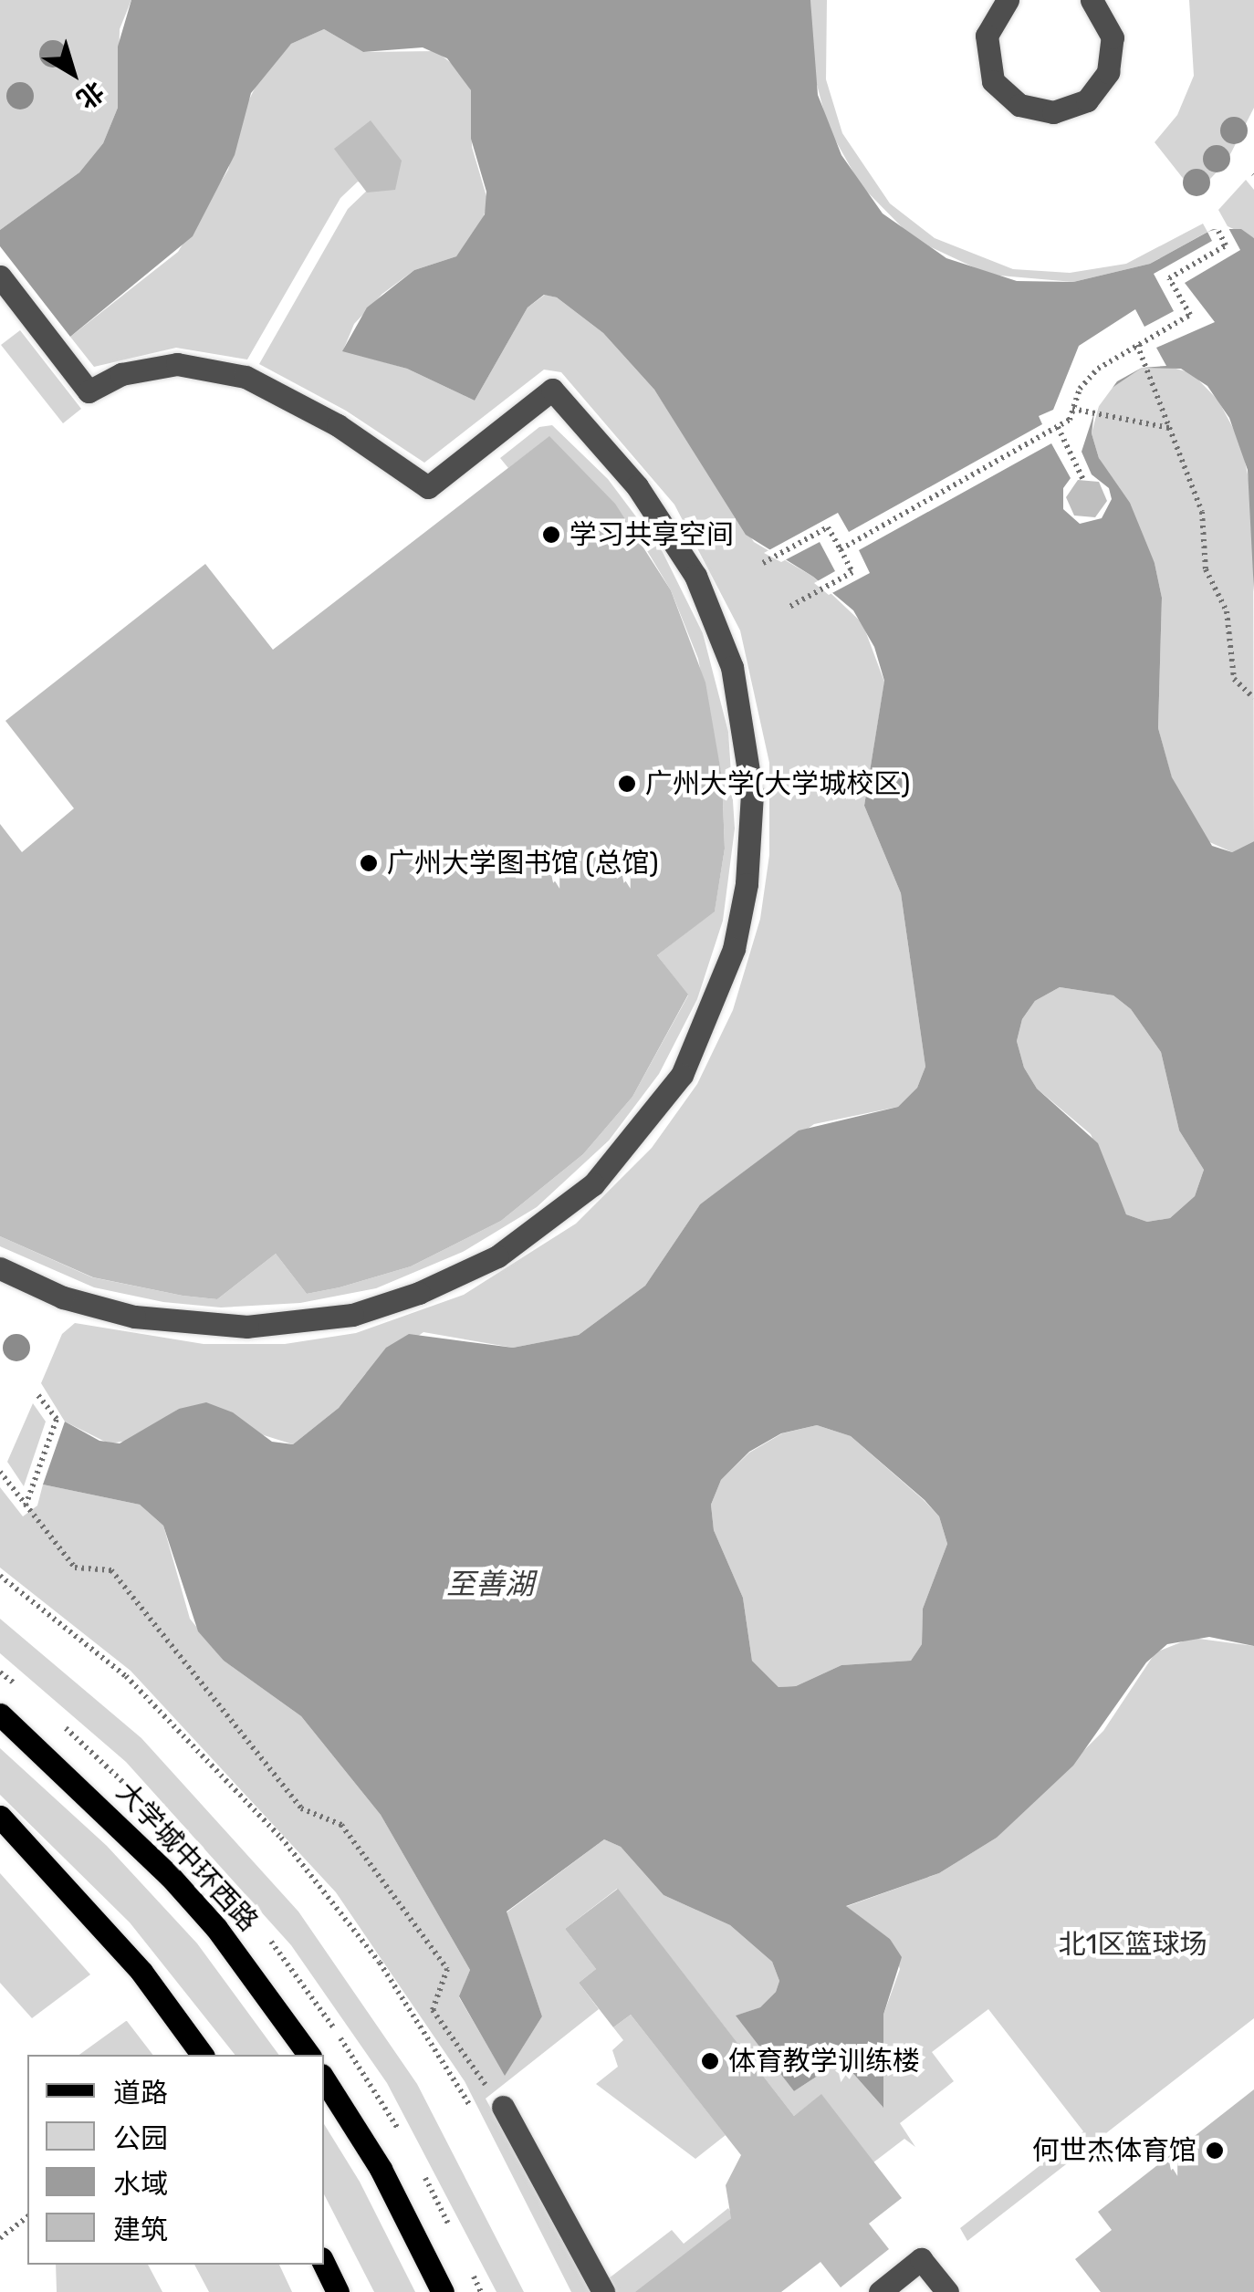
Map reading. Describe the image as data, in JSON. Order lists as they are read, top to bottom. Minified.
{"streets":{"main road":["大学城中环西路"]},"water":["至善湖"],"parks":["北1区篮球场"],"places":["学习共享空间","广州大学(大学城校区)","广州大学图书馆 (总馆)","体育教学训练楼","何世杰体育馆"],"legend":["道路","公园","水域","建筑"],"north":"bottom right"}
